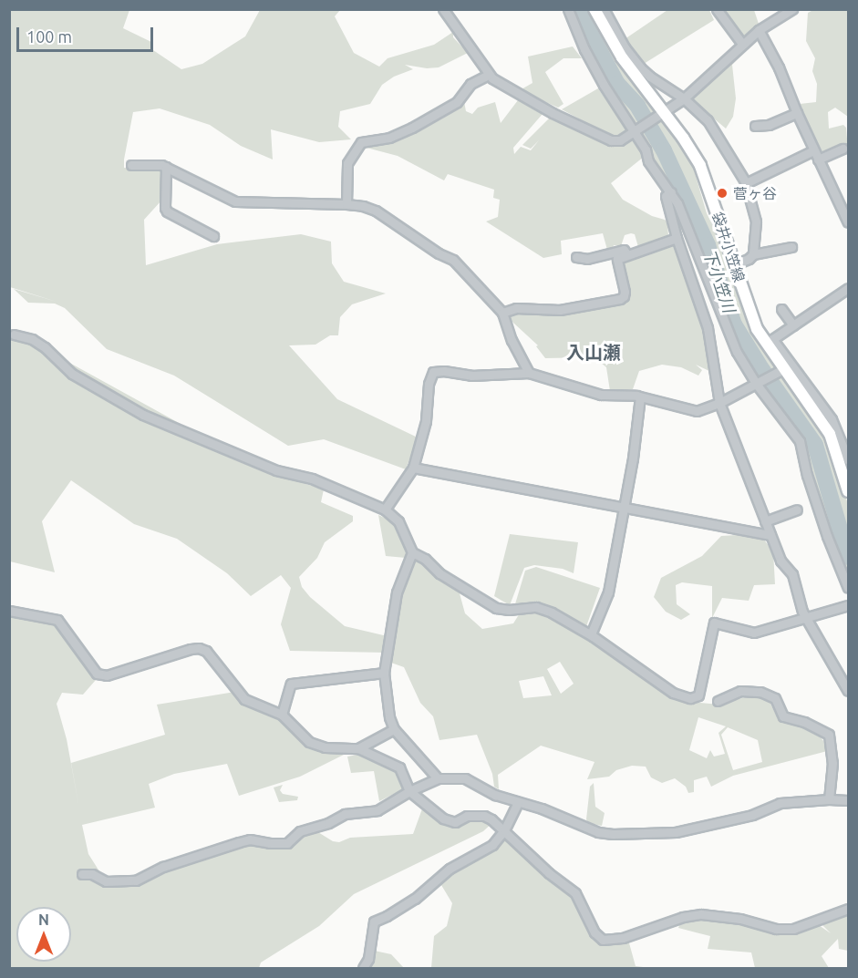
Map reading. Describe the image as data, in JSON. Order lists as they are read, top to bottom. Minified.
{"streets":{"main road":["袋井小笠線"]},"districts":["入山瀬"],"water":["下小笠川"],"places":["菅ヶ谷"],"scale_bar":"100 m","north":"top"}
